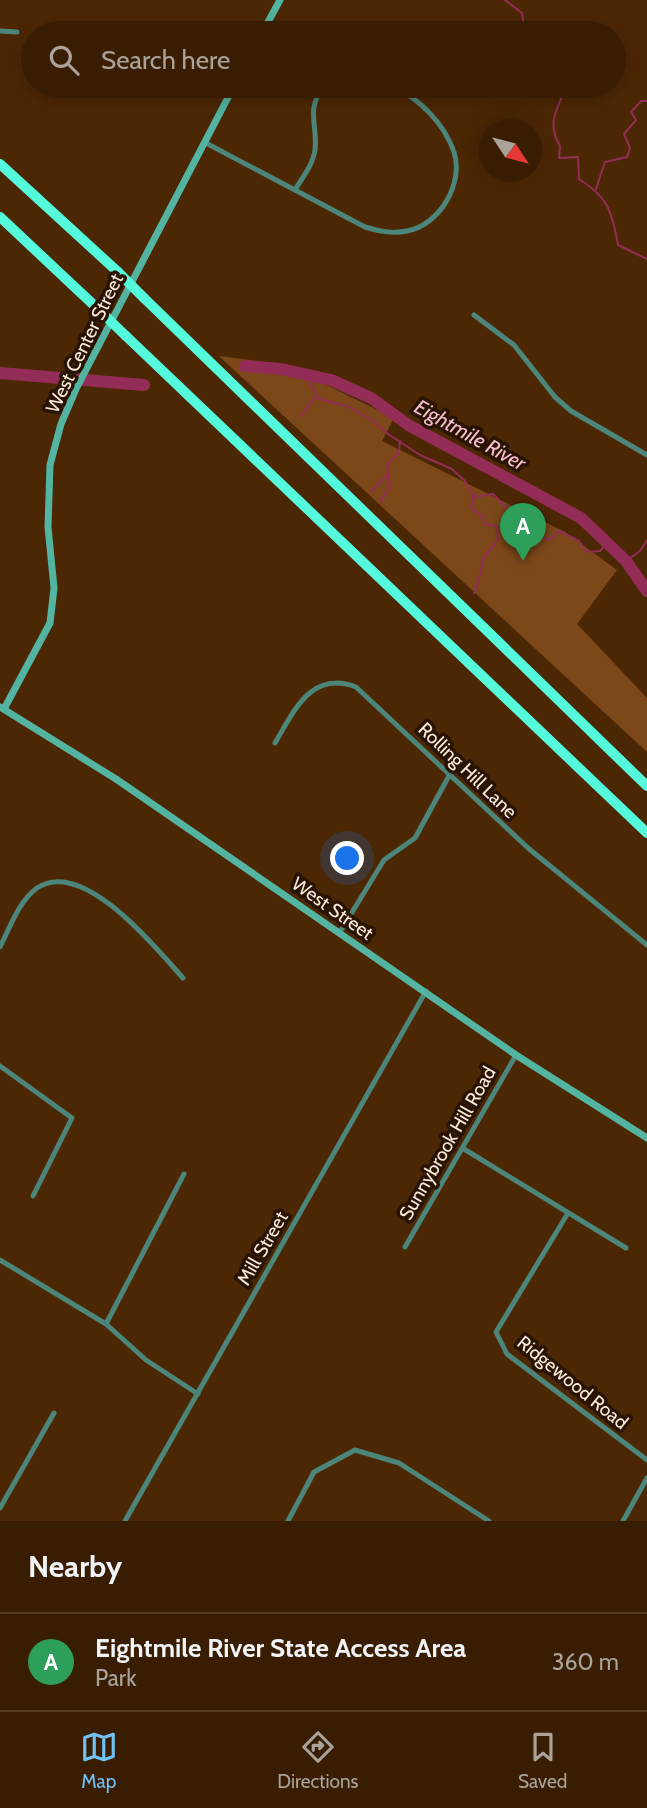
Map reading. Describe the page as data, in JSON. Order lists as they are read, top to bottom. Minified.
{"streets":{"main road":["West Center Street","West Street"],"street":["Rolling Hill Lane","Sunnybrook Hill Road","Mill Street","Ridgewood Road"]},"crossings":[["West Center Street","West Street"],["West Street","Sunnybrook Hill Road"],["West Street","Mill Street"]],"water":["Eightmile River"],"north":"bottom right","page":{"search":"Search here","pins":"A","heading":"Nearby","list":[{"mark":"A","name":"Eightmile River State Access Area","note":"Park","value":"360 m"}],"nav":["Map","Directions","Saved"]}}
